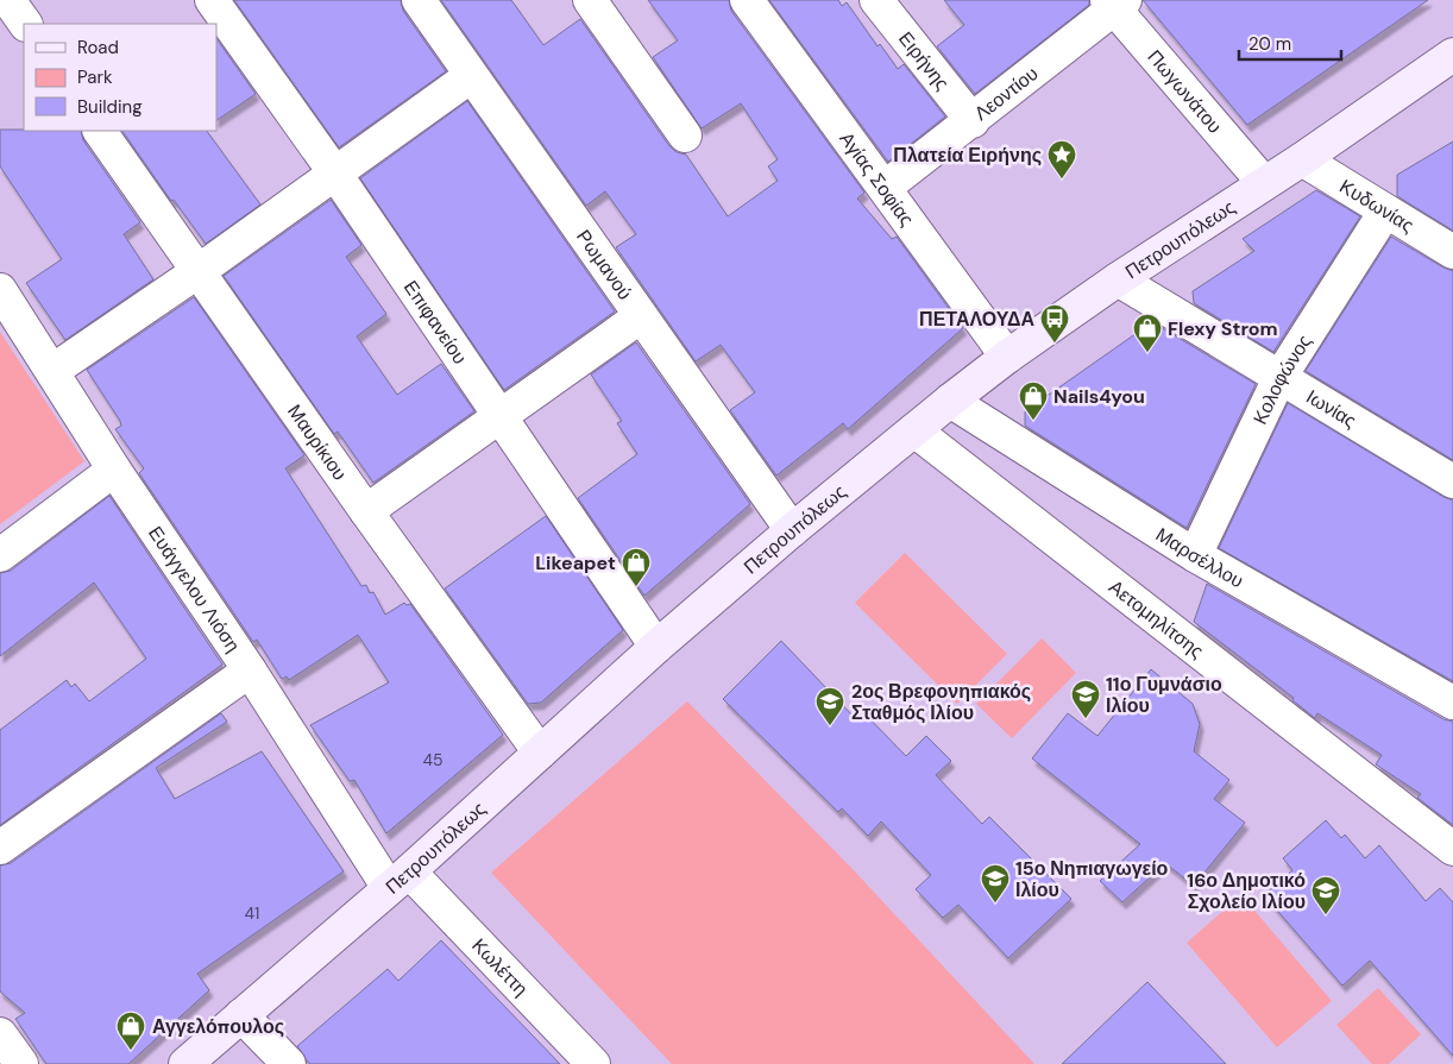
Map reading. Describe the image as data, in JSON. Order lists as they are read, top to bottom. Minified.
{"streets":{"main road":["Πετρουπόλεως"],"street":["Ειρήνης","Πωγωνάτου","Λεοντίου","Αγίας Σοφίας","Κυδωνίας","Ρωμανού","Επιφανείου","Κολοφώνος","Ιωνίας","Μαυρίκιου","Μαρσέλλου","Ευάγγελου Λιόση","Αετομηλίτσης","Κωλέττη"]},"crossings":[["Ειρήνης","Λεοντίου"],["Πωγωνάτου","Λεοντίου"],["Πωγωνάτου","Πετρουπόλεως"],["Λεοντίου","Αγίας Σοφίας"],["Αγίας Σοφίας","Πετρουπόλεως"],["Κυδωνίας","Πετρουπόλεως"],["Κυδωνίας","Κολοφώνος"],["Πετρουπόλεως","Ρωμανού"],["Πετρουπόλεως","Επιφανείου"],["Πετρουπόλεως","Ιωνίας"],["Πετρουπόλεως","Μαυρίκιου"],["Πετρουπόλεως","Μαρσέλλου"],["Πετρουπόλεως","Ευάγγελου Λιόση"],["Πετρουπόλεως","Αετομηλίτσης"],["Πετρουπόλεως","Κωλέττη"],["Κολοφώνος","Ιωνίας"],["Κολοφώνος","Μαρσέλλου"],["Ευάγγελου Λιόση","Κωλέττη"]],"places":{"place":["Πλατεία Ειρήνης"],"bus stop":["ΠΕΤΑΛΟΥΔΑ"],"shop":["Flexy Strom","Nails4you","Likeapet","Αγγελόπουλος"],"school or university":["11ο Γυμνάσιο Ιλίου","2ος Βρεφονηπιακός Σταθμός Ιλίου","15ο Νηπιαγωγείο Ιλίου","16ο Δημοτικό Σχολείο Ιλίου"]},"house_numbers":["45","41"],"legend":["Road","Park","Building"],"scale_bar":"20 m"}
